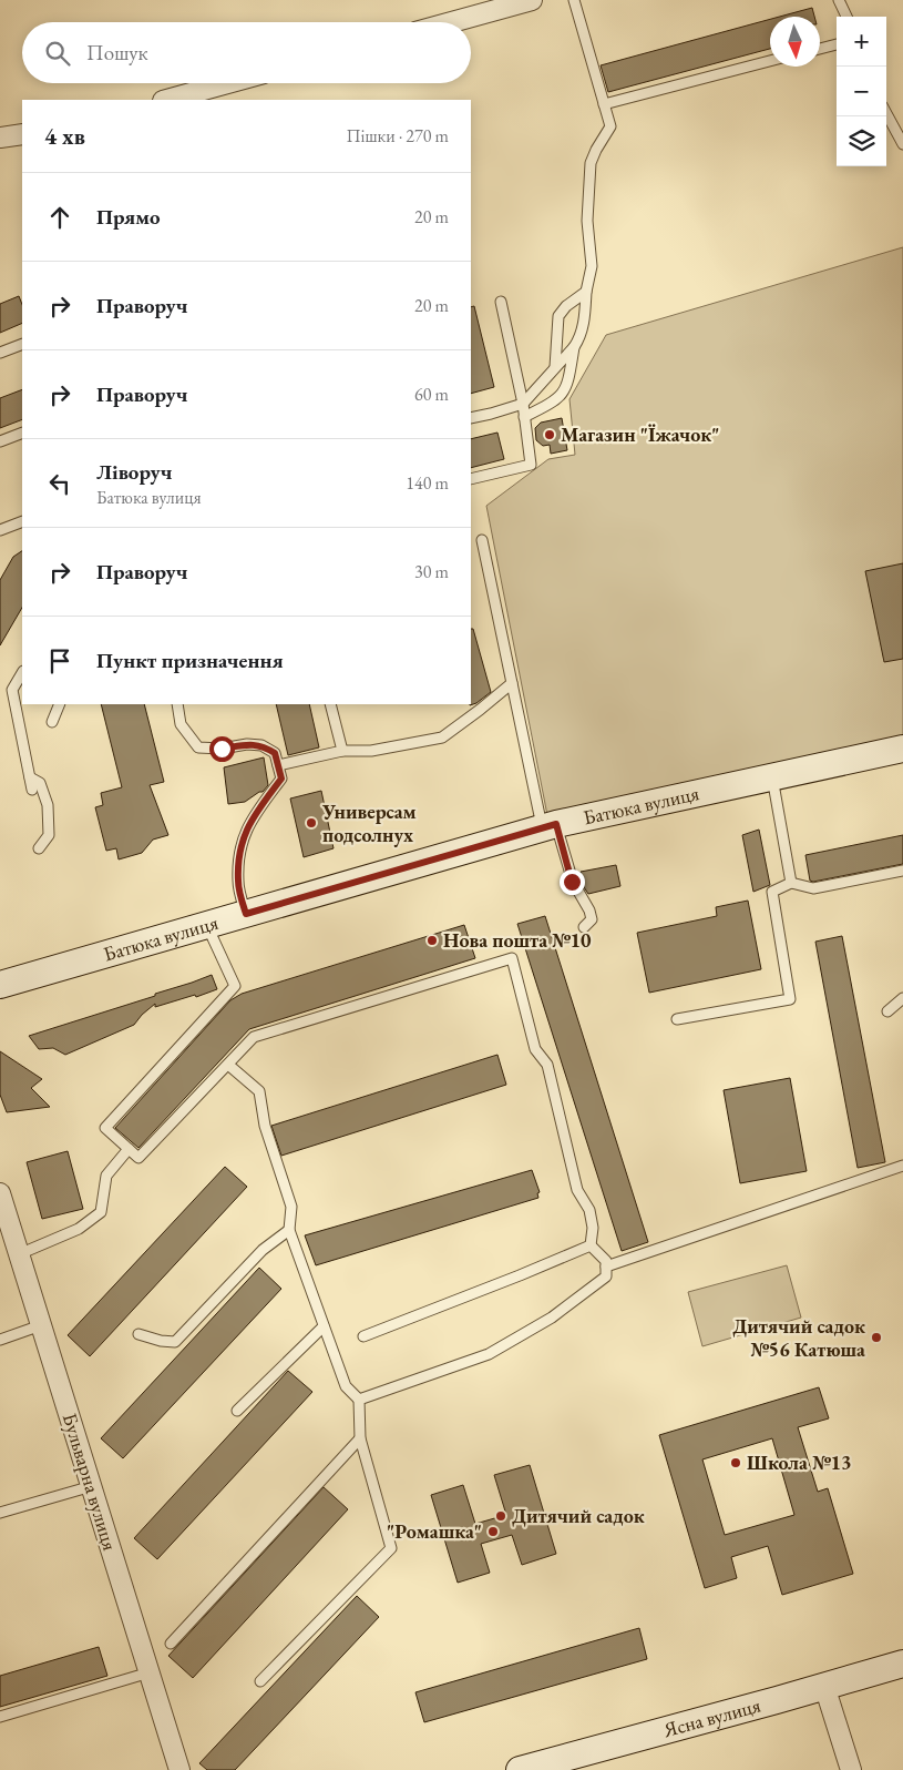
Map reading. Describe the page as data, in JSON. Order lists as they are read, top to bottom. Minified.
{"streets":{"street":["Батюка вулиця","Бульварна вулиця","Ясна вулиця"]},"places":["Магазин \"Їжачок\"","Универсам подсолнух","Нова пошта №10","Дитячий садок №56 Катюша","Школа №13","Дитячий садок","\"Ромашка\""],"north":"bottom","page":{"map_buttons":["+","−"],"search":"Пошук","heading":["4 хв","Пішки · 270 m"],"list":[["Прямо","20 m"],["Праворуч","20 m"],["Праворуч","60 m"],["Ліворуч","Батюка вулиця","140 m"],["Праворуч","30 m"],"Пункт призначення"]}}
